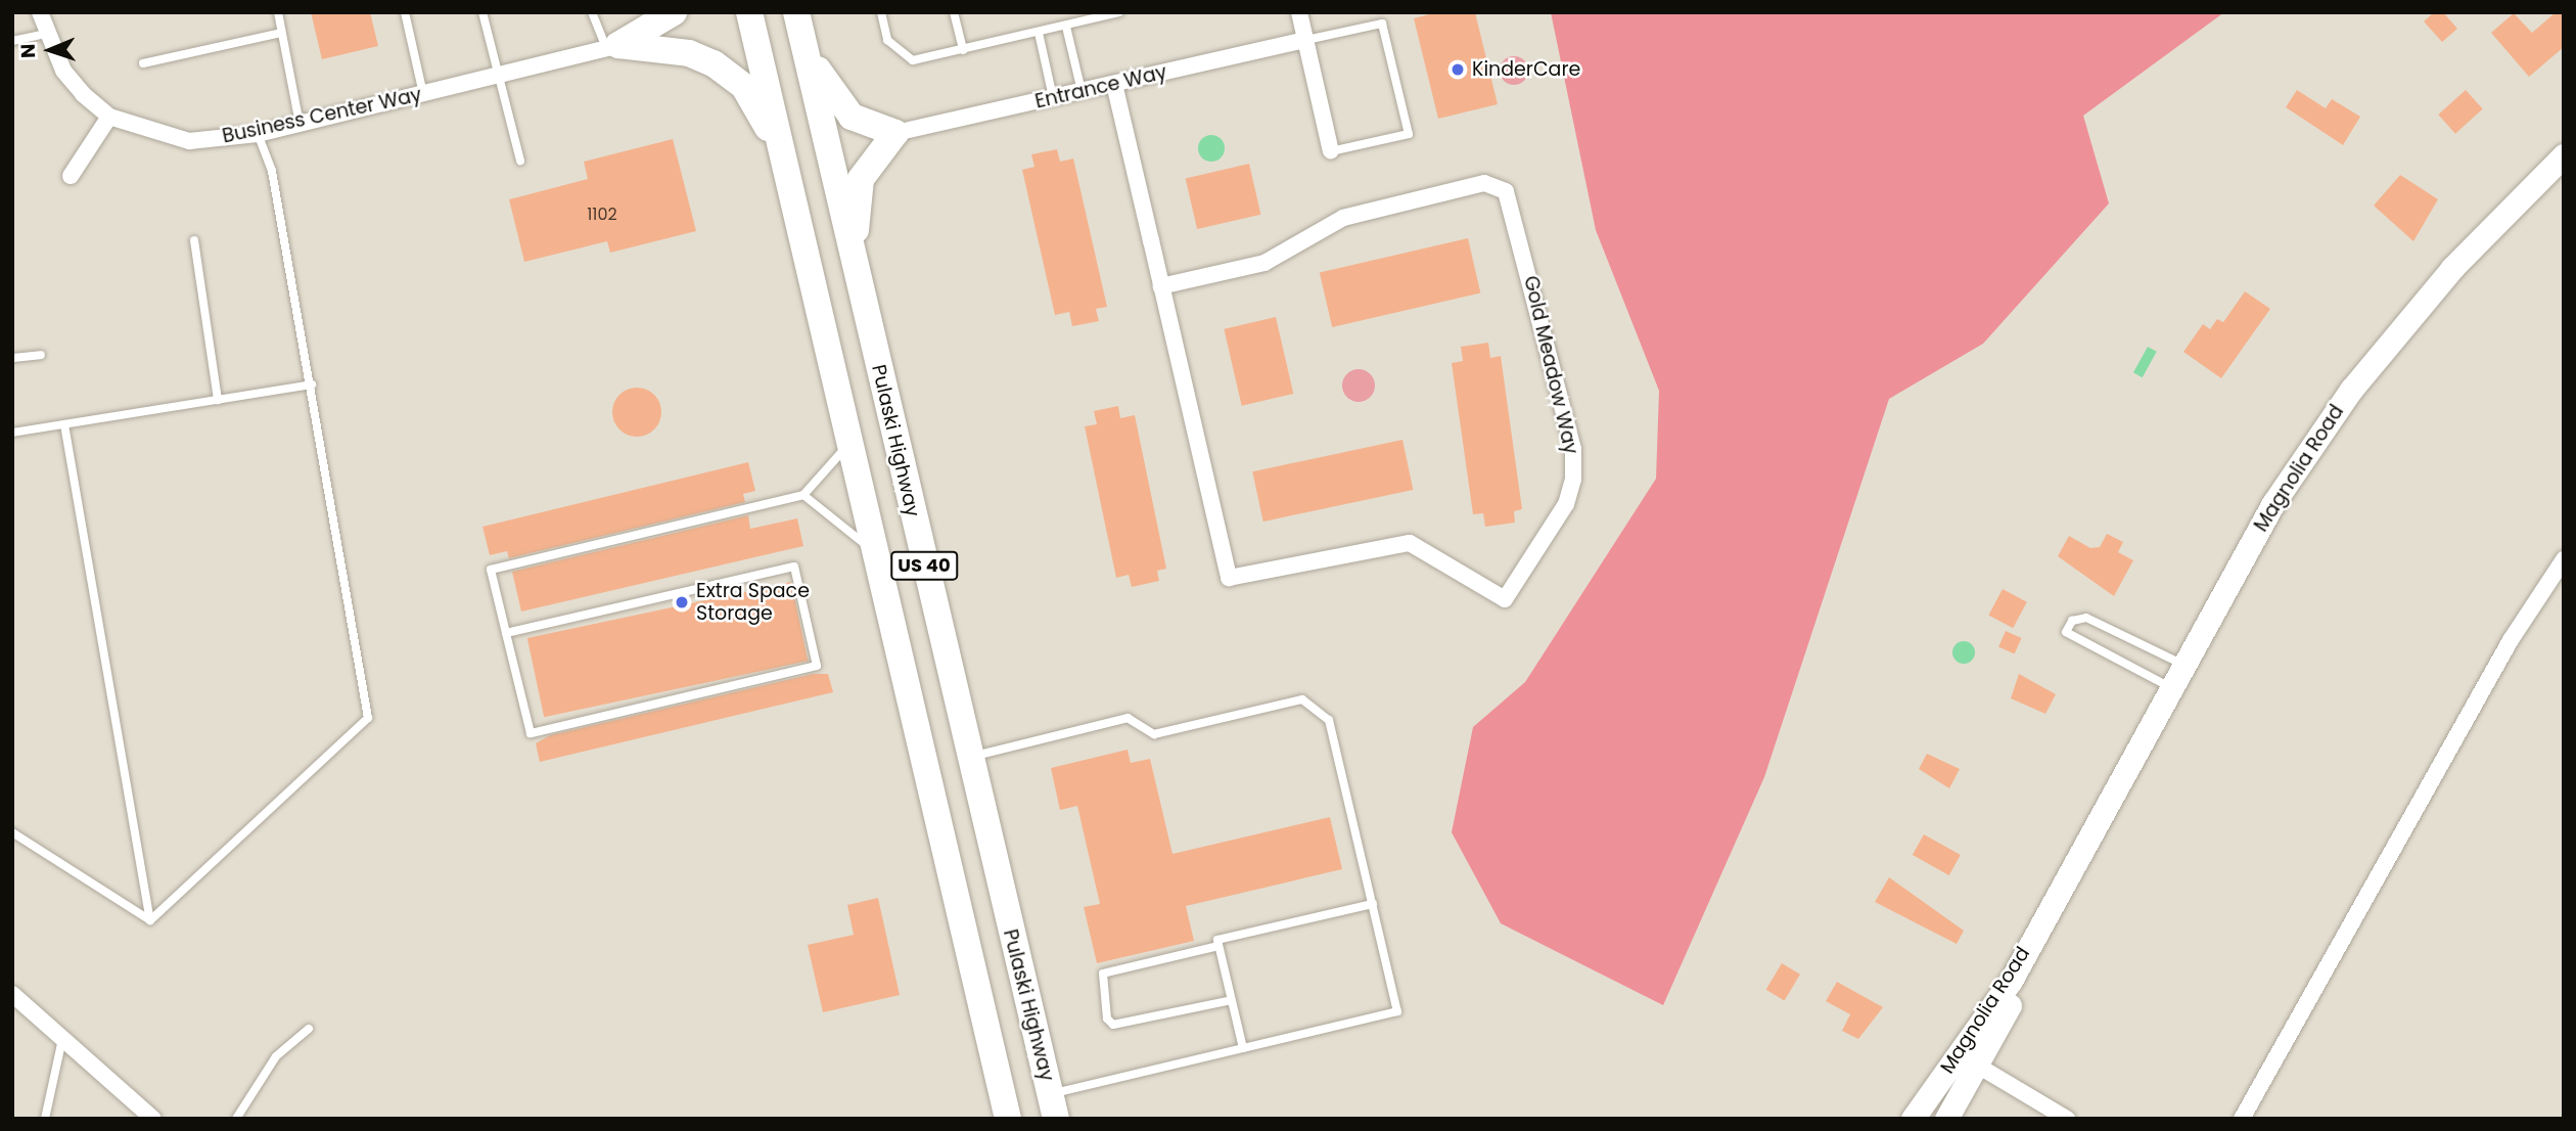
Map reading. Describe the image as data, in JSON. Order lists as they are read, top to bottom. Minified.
{"streets":{"highway":["Pulaski Highway","US 40"],"main road":["Magnolia Road"],"street":["Entrance Way","Business Center Way","Gold Meadow Way"]},"crossings":[["Entrance Way","Gold Meadow Way"]],"places":["KinderCare","Extra Space Storage"],"house_numbers":["1102"],"north":"left"}
